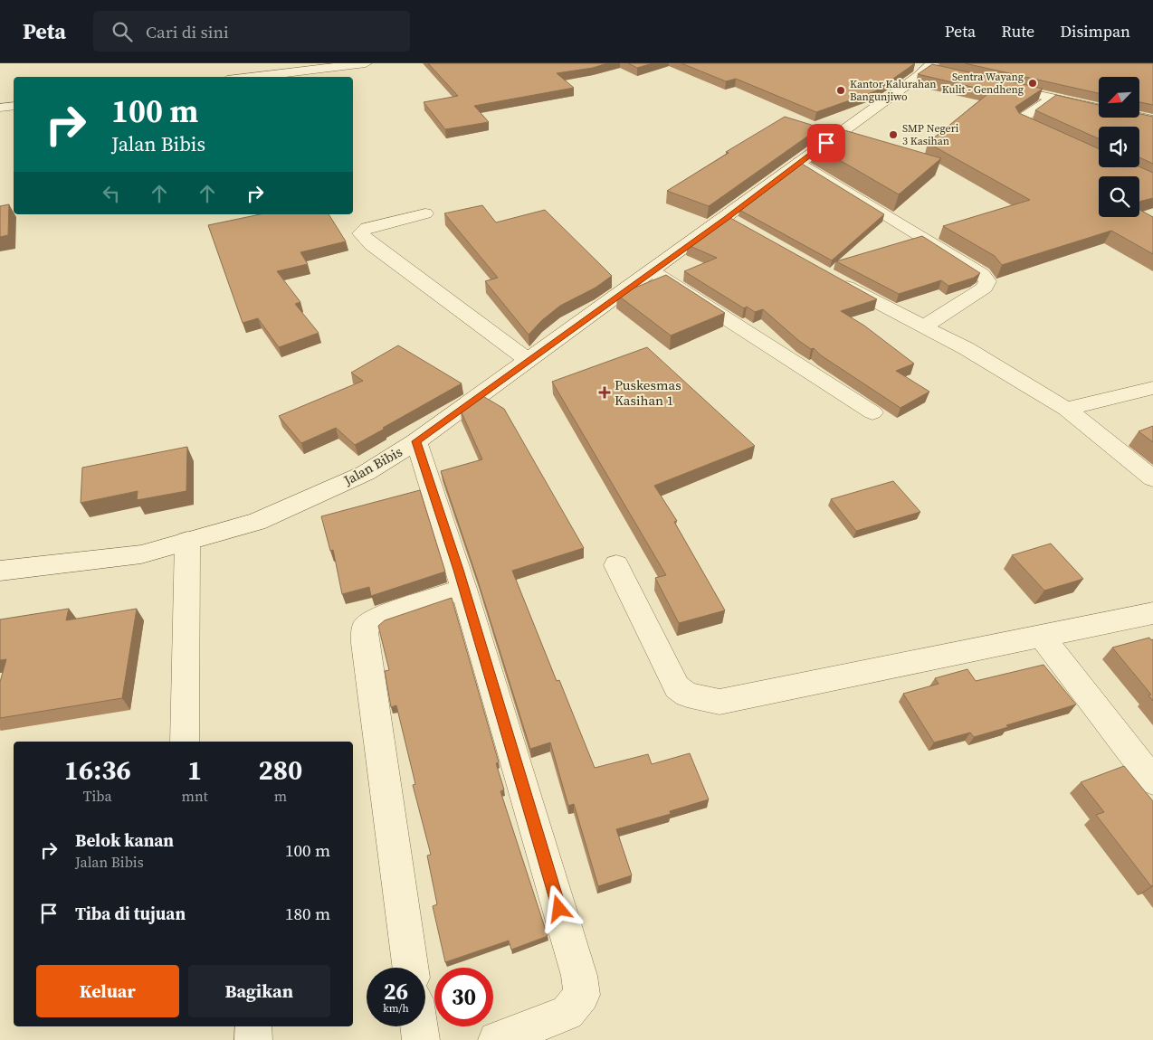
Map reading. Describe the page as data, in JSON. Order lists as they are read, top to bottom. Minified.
{"streets":{"street":["Jalan Bibis"]},"places":{"other":["Sentra Wayang Kulit - Gendheng","Kantor Kalurahan Bangunjiwo","SMP Negeri 3 Kasihan"],"health":["Puskesmas Kasihan 1"]},"north":"bottom left","page":{"header":"Peta","search":"Cari di sini","nav":["Peta","Rute","Disimpan"],"turn":["100 m","Jalan Bibis"],"eta":["16:36","Tiba","1","mnt","280","m"],"list":[{"name":"Belok kanan","note":"Jalan Bibis","value":"100 m"},{"name":"Tiba di tujuan","value":"180 m"}],"buttons":["Keluar","Bagikan"],"speed":"26 km/h","limit":"30"}}
